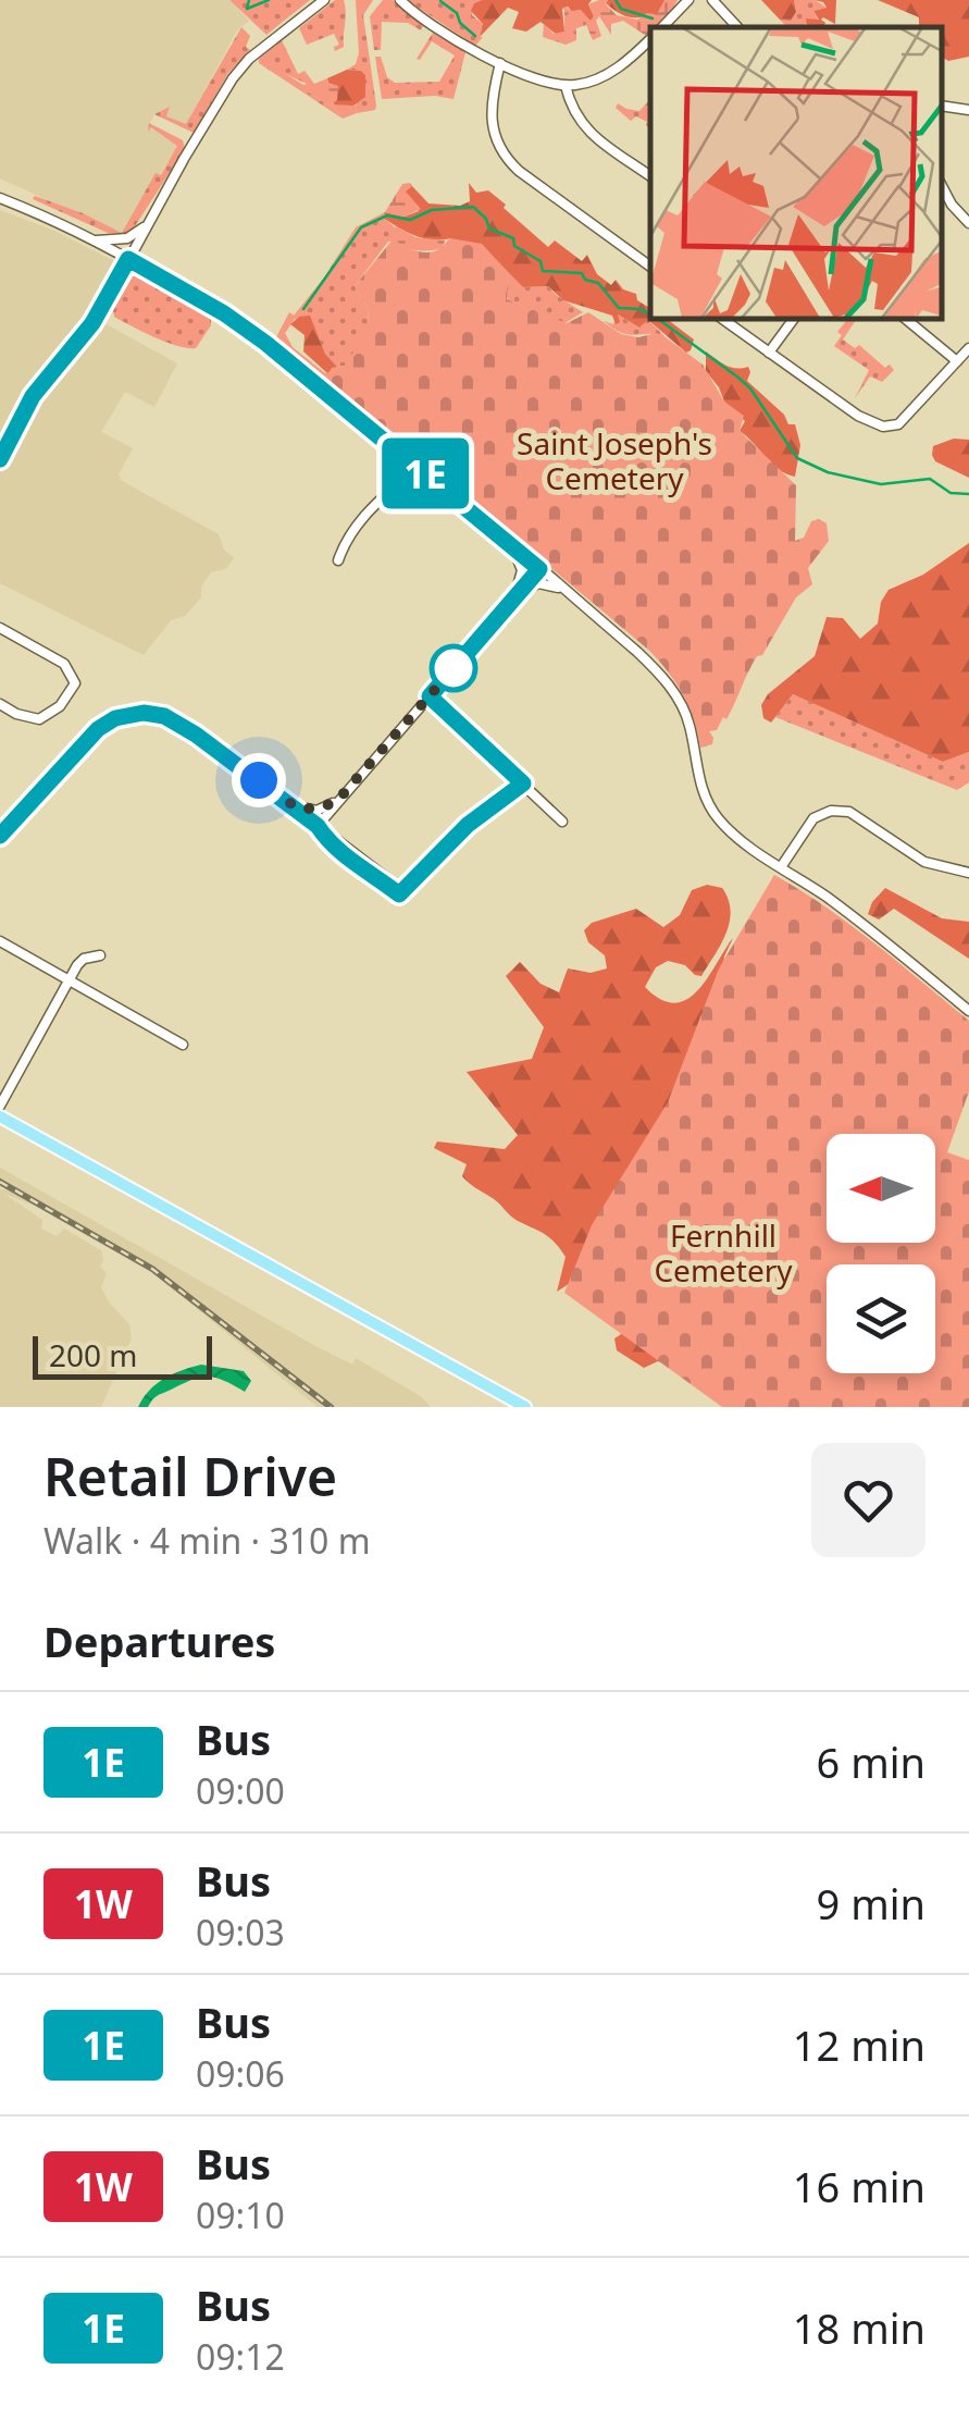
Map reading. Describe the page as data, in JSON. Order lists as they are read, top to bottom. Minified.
{"parks":["Saint Joseph's Cemetery","Fernhill Cemetery"],"lines":["bus line 1E"],"scale_bar":"200 m","north":"left","page":{"on_map":"1E","scale":"200 m","heading":[["Retail Drive","Walk · 4 min · 310 m"],"Departures"],"list":[{"mark":"1E","name":"Bus","note":"09:00","value":"6 min"},{"mark":"1W","name":"Bus","note":"09:03","value":"9 min"},{"mark":"1E","name":"Bus","note":"09:06","value":"12 min"},{"mark":"1W","name":"Bus","note":"09:10","value":"16 min"},{"mark":"1E","name":"Bus","note":"09:12","value":"18 min"}]}}
